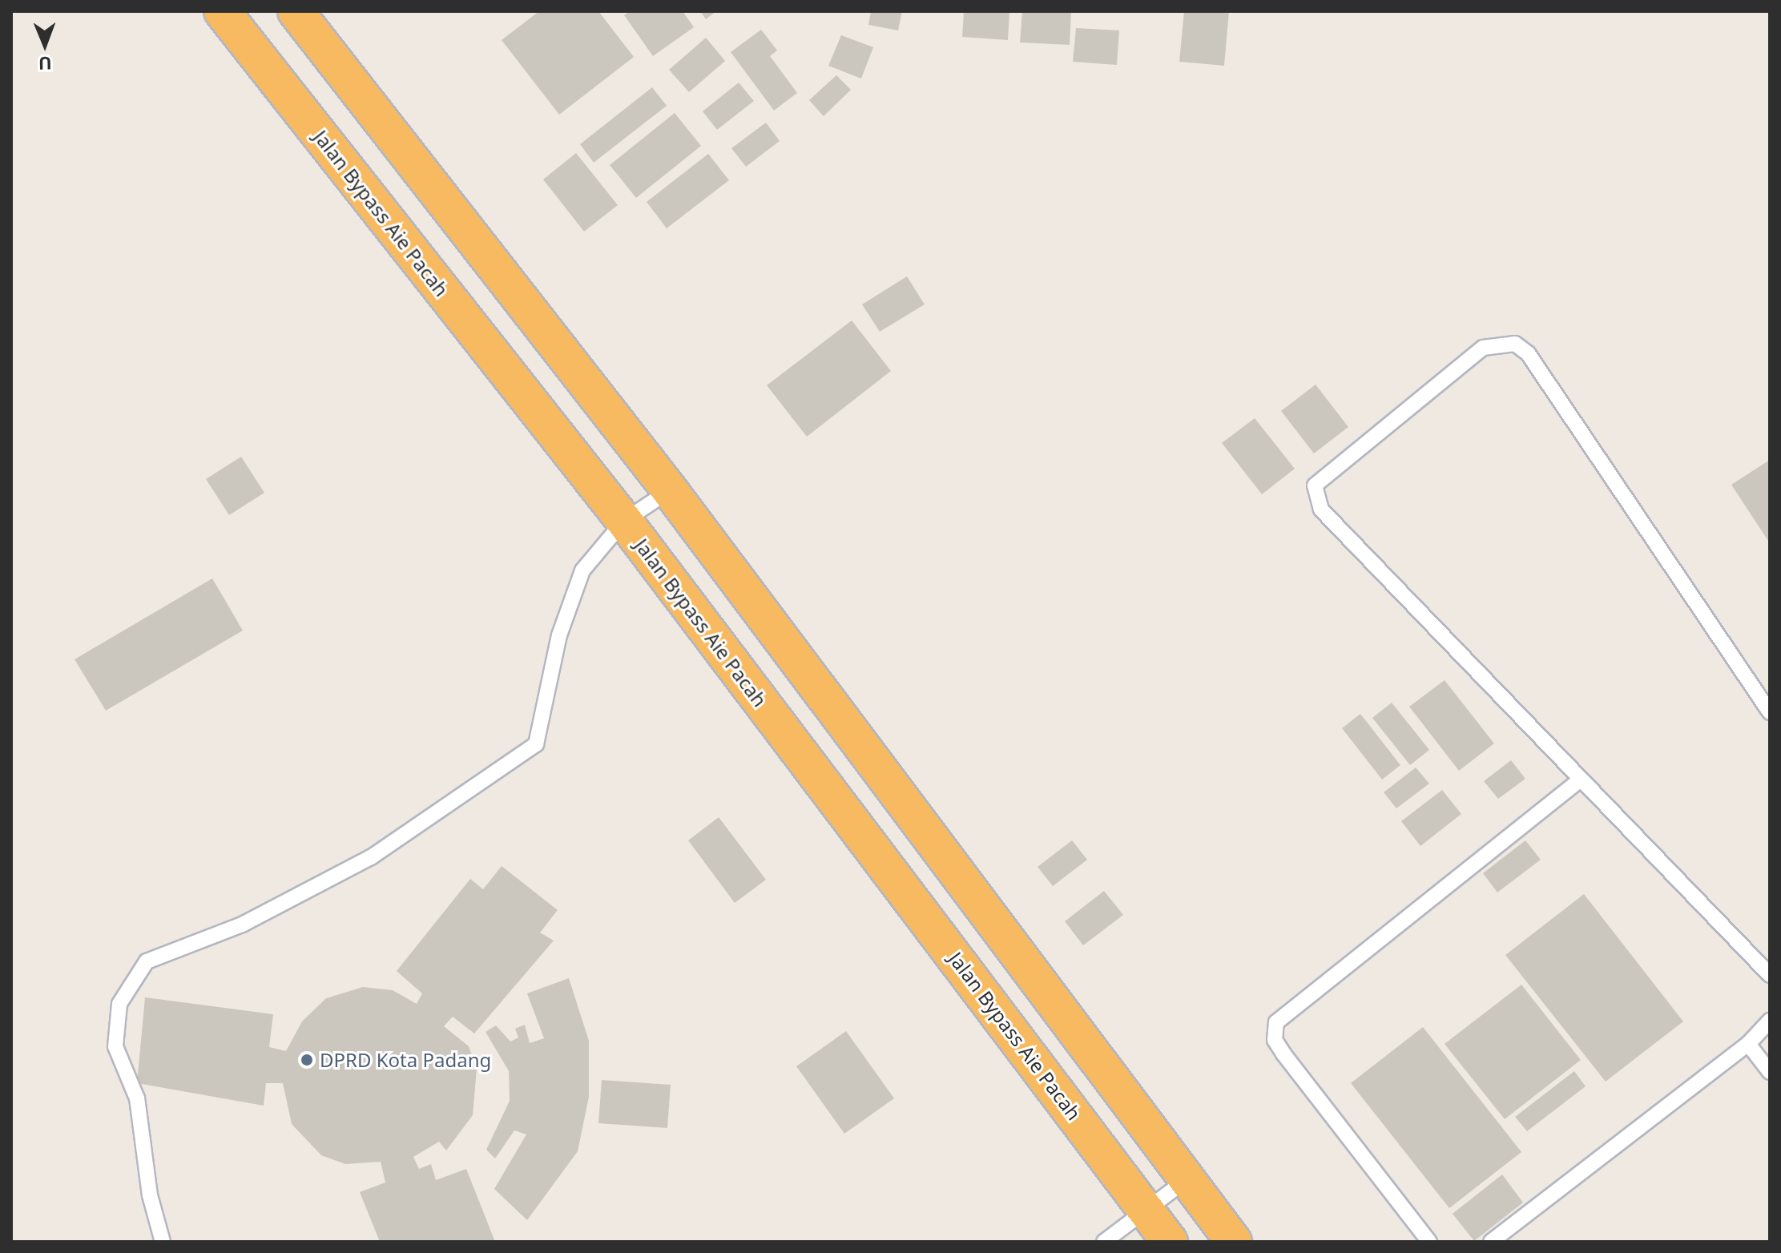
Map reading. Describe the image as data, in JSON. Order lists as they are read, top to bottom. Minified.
{"streets":{"highway":["Jalan Bypass Aie Pacah"]},"places":["DPRD Kota Padang"],"north":"bottom"}
